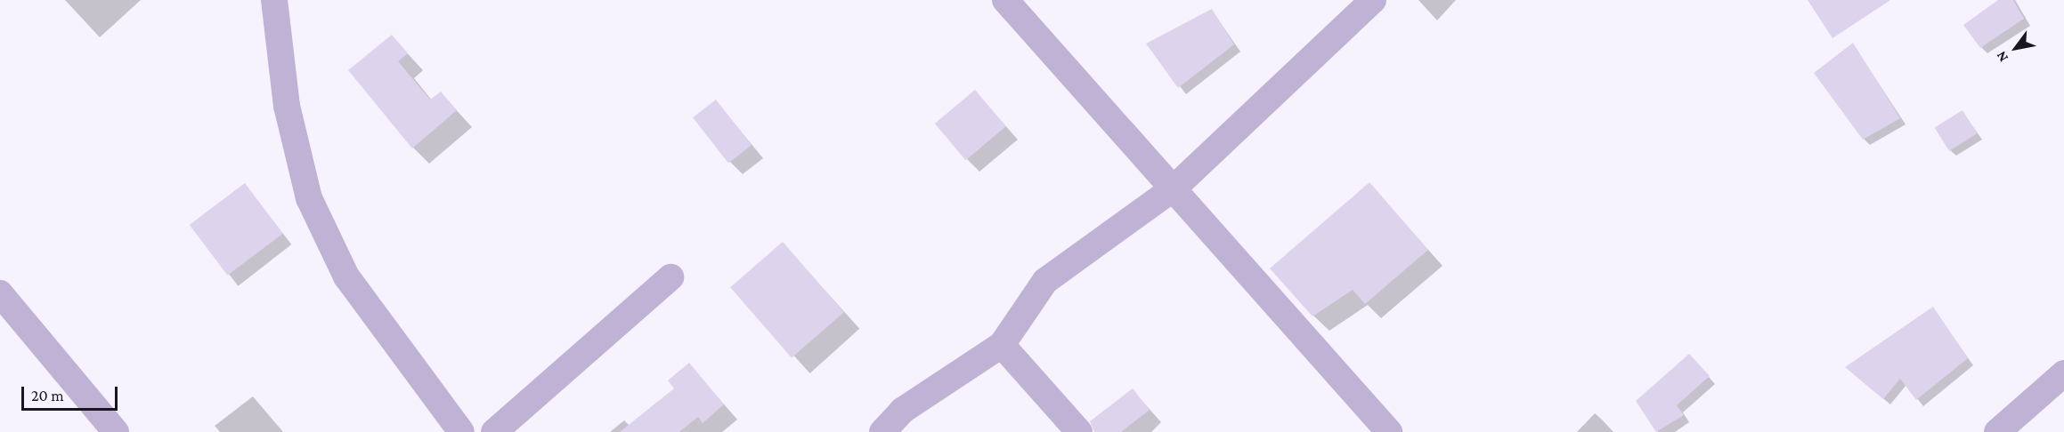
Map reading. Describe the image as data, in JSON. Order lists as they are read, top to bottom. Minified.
{"scale_bar":"20 m","north":"bottom left"}
